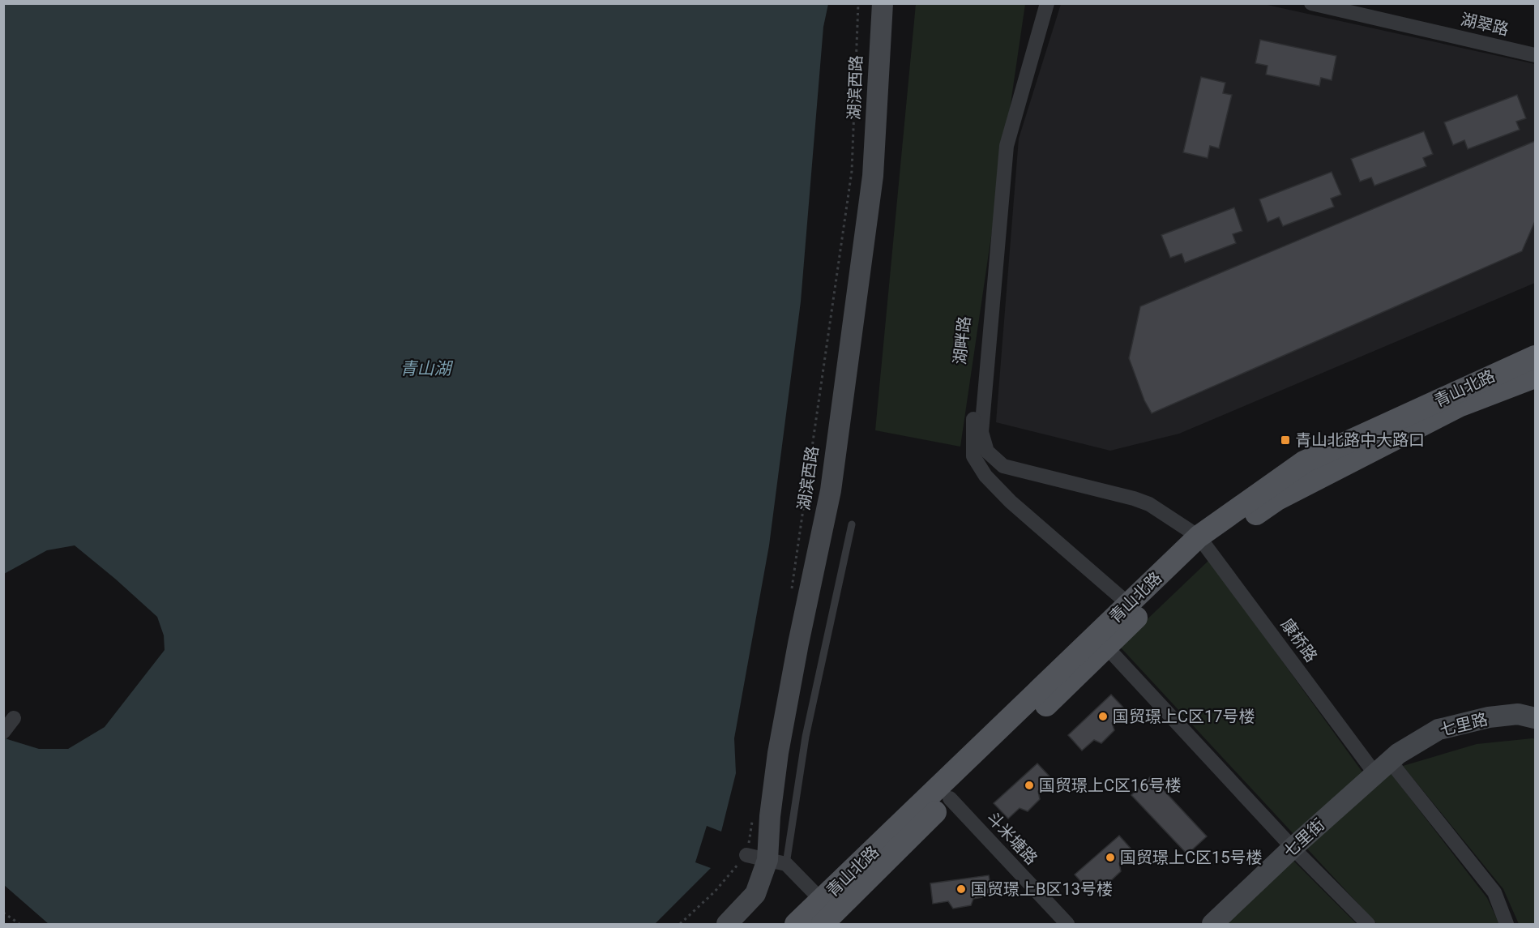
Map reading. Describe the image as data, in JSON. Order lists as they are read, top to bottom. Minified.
{"streets":{"main road":["青山北路"],"street":["湖翠路","湖滨西路","湖畔路","康桥路","七里路","斗米塘路","七里街"]},"crossings":[["湖畔路","青山北路"],["湖畔路","康桥路"],["青山北路","康桥路"],["青山北路","斗米塘路"],["康桥路","七里路"],["康桥路","七里街"],["七里路","七里街"]],"water":["青山湖"],"places":{"transit":["青山北路中大路口"],"other":["国贸璟上C区17号楼","国贸璟上C区16号楼","国贸璟上C区15号楼","国贸璟上B区13号楼"]}}
